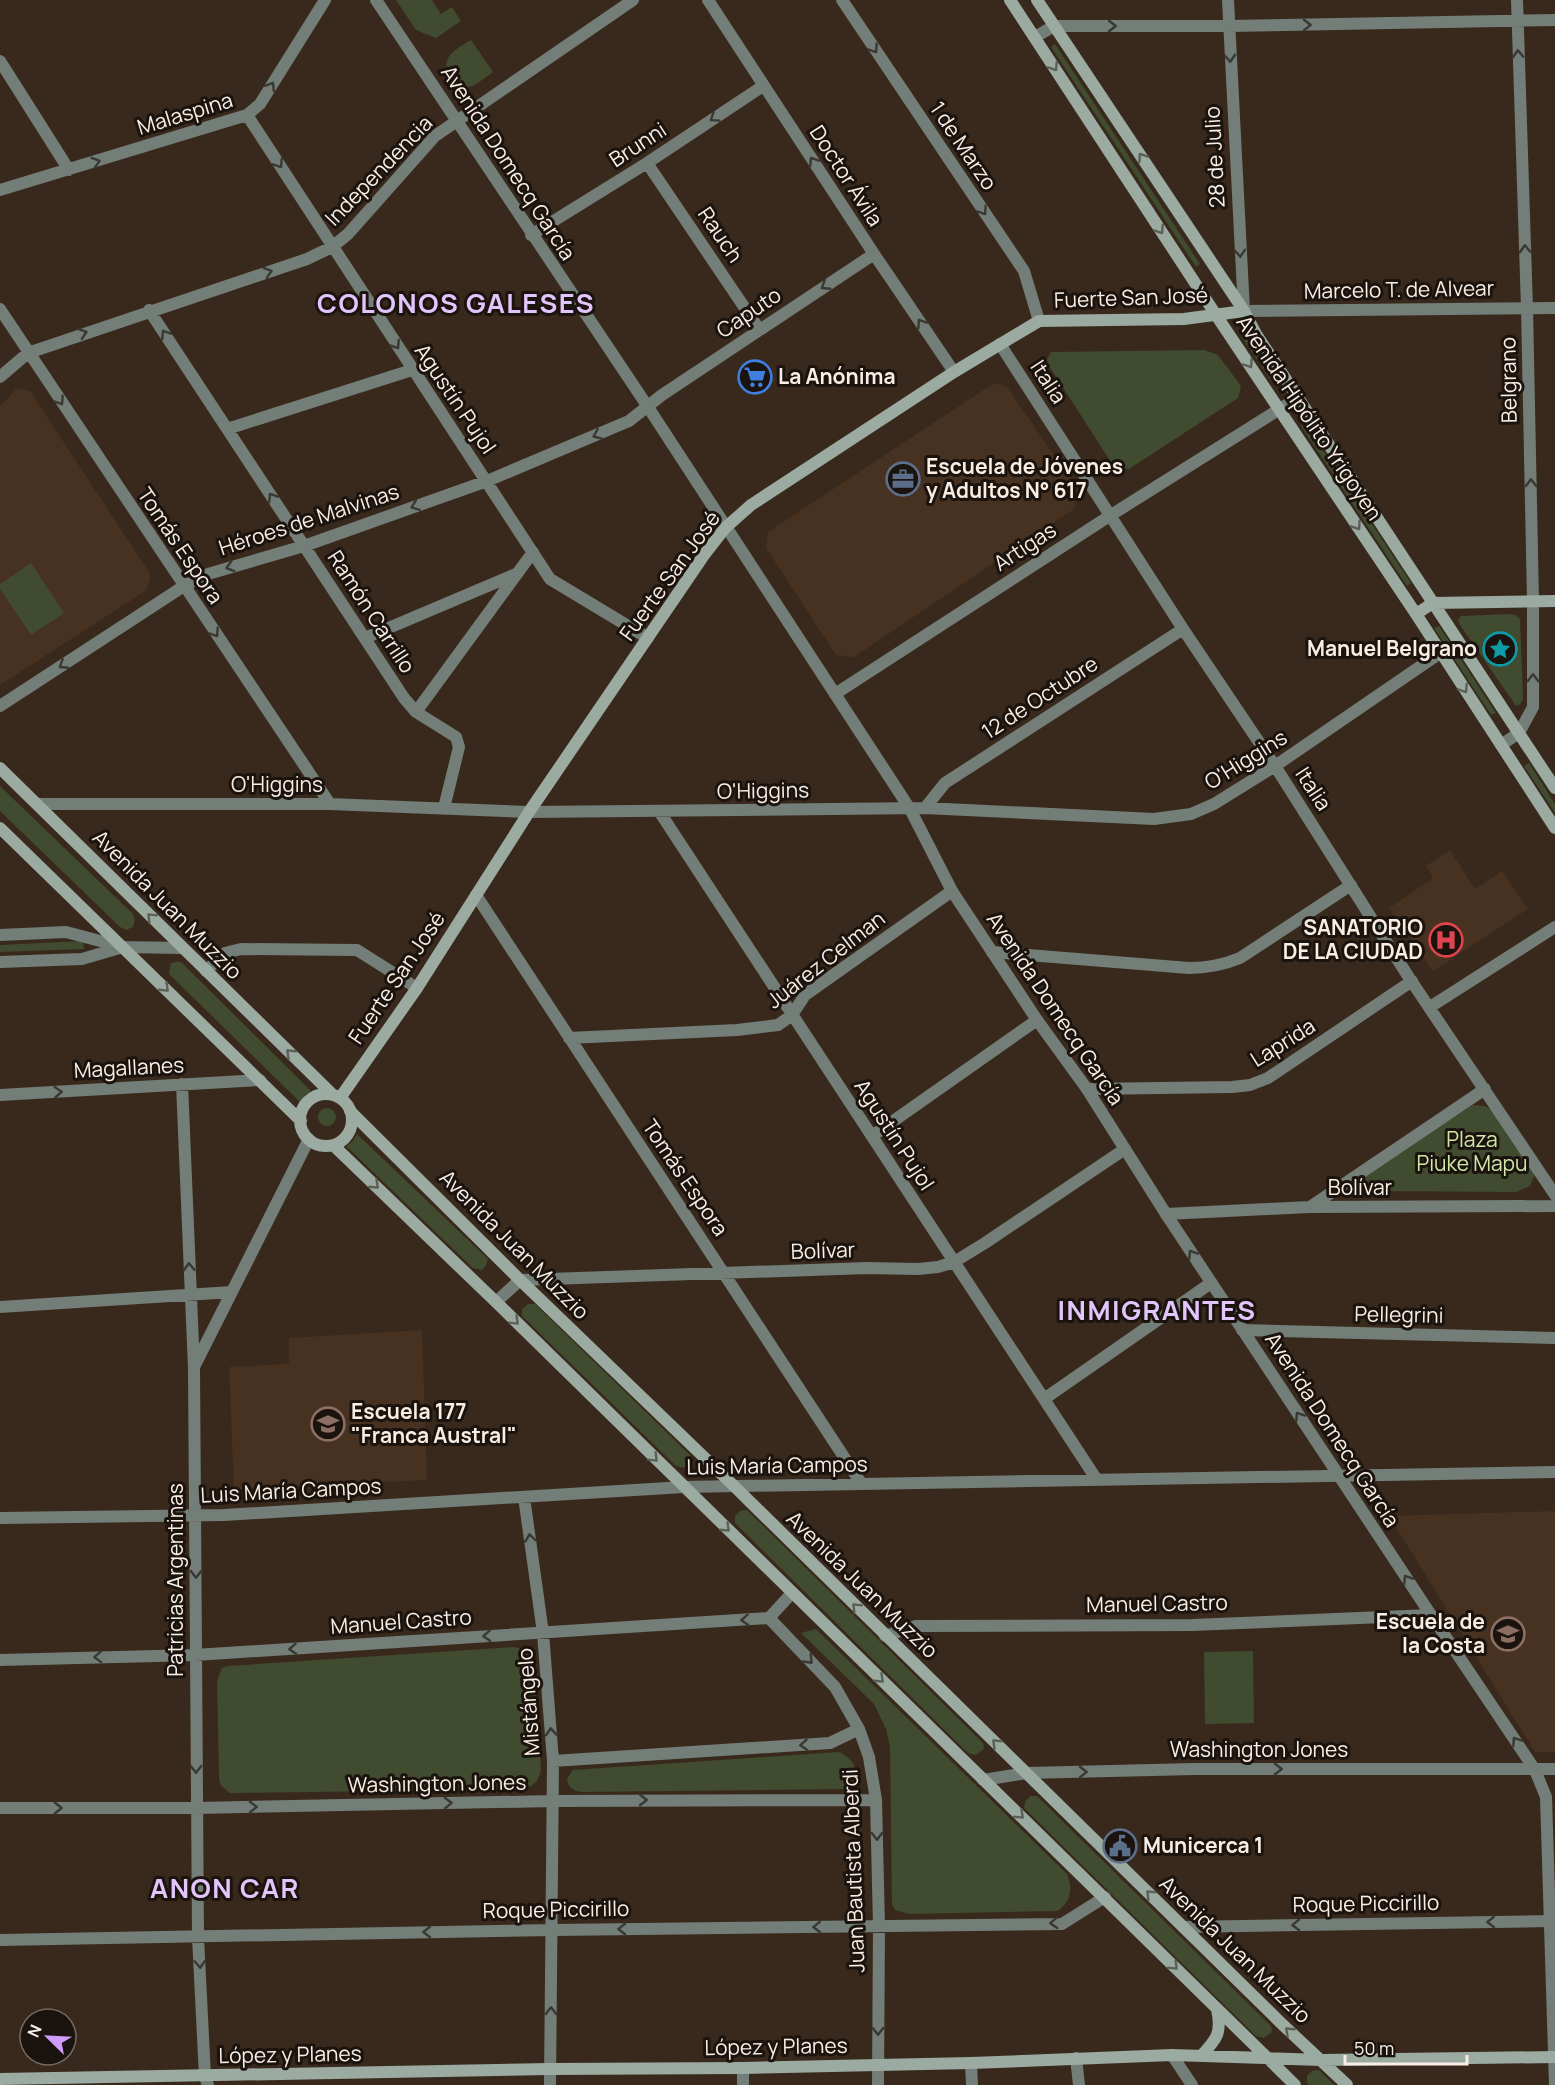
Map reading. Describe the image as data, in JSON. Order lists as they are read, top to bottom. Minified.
{"streets":{"main road":["Fuerte San José","Avenida Hipólito Yrigoyen","Avenida Juan Muzzio","López y Planes"],"street":["Malaspina","Brunni","1 de Marzo","28 de Julio","Avenida Domecq García","Independencia","Doctor Ávila","Rauch","Marcelo T. de Alvear","Caputo","Belgrano","Italia","Agustín Pujol","Héroes de Malvinas","Tomás Espora","Artigas","Ramón Carrillo","12 de Octubre","O'Higgins","Juárez Celman","Laprida","Magallanes","Bolívar","Pellegrini","Luis María Campos","Patricias Argentinas","Manuel Castro","Mistángelo","Washington Jones","Juan Bautista Alberdi","Roque Piccirillo"]},"crossings":[["Malaspina","Agustín Pujol"],["Brunni","Avenida Domecq García"],["Brunni","Doctor Ávila"],["Brunni","Rauch"],["1 de Marzo","Fuerte San José"],["28 de Julio","Marcelo T. de Alvear"],["28 de Julio","Fuerte San José"],["28 de Julio","Avenida Hipólito Yrigoyen"],["Avenida Domecq García","Independencia"],["Avenida Domecq García","Fuerte San José"],["Avenida Domecq García","Caputo"],["Avenida Domecq García","Héroes de Malvinas"],["Avenida Domecq García","Artigas"],["Avenida Domecq García","O'Higgins"],["Avenida Domecq García","Juárez Celman"],["Avenida Domecq García","Laprida"],["Avenida Domecq García","Bolívar"],["Avenida Domecq García","Pellegrini"],["Avenida Domecq García","Luis María Campos"],["Avenida Domecq García","Manuel Castro"],["Avenida Domecq García","Washington Jones"],["Avenida Domecq García","Roque Piccirillo"],["Avenida Domecq García","López y Planes"],["Independencia","Agustín Pujol"],["Independencia","Tomás Espora"],["Independencia","Ramón Carrillo"],["Doctor Ávila","Fuerte San José"],["Doctor Ávila","Caputo"],["Rauch","Caputo"],["Marcelo T. de Alvear","Fuerte San José"],["Marcelo T. de Alvear","Belgrano"],["Marcelo T. de Alvear","Avenida Hipólito Yrigoyen"],["Fuerte San José","Italia"],["Fuerte San José","Agustín Pujol"],["Fuerte San José","Avenida Hipólito Yrigoyen"],["Fuerte San José","Tomás Espora"],["Fuerte San José","O'Higgins"],["Fuerte San José","Avenida Juan Muzzio"],["Caputo","Héroes de Malvinas"],["Belgrano","Avenida Hipólito Yrigoyen"],["Italia","Artigas"],["Italia","12 de Octubre"],["Italia","O'Higgins"],["Italia","Laprida"],["Agustín Pujol","Héroes de Malvinas"],["Agustín Pujol","O'Higgins"],["Agustín Pujol","Juárez Celman"],["Agustín Pujol","Bolívar"],["Agustín Pujol","Luis María Campos"],["Avenida Hipólito Yrigoyen","Artigas"],["Avenida Hipólito Yrigoyen","O'Higgins"],["Héroes de Malvinas","Tomás Espora"],["Héroes de Malvinas","Ramón Carrillo"],["Tomás Espora","O'Higgins"],["Tomás Espora","Juárez Celman"],["Tomás Espora","Bolívar"],["Tomás Espora","Luis María Campos"],["Ramón Carrillo","O'Higgins"],["12 de Octubre","O'Higgins"],["O'Higgins","Avenida Juan Muzzio"],["Avenida Juan Muzzio","Bolívar"],["Avenida Juan Muzzio","Luis María Campos"],["Avenida Juan Muzzio","Manuel Castro"],["Avenida Juan Muzzio","Washington Jones"],["Avenida Juan Muzzio","Roque Piccirillo"],["Avenida Juan Muzzio","López y Planes"],["Magallanes","Patricias Argentinas"],["Luis María Campos","Patricias Argentinas"],["Luis María Campos","Mistángelo"],["Patricias Argentinas","Manuel Castro"],["Patricias Argentinas","Washington Jones"],["Patricias Argentinas","Roque Piccirillo"],["Patricias Argentinas","López y Planes"],["Manuel Castro","Mistángelo"],["Manuel Castro","Juan Bautista Alberdi"],["Mistángelo","Washington Jones"],["Mistángelo","Roque Piccirillo"],["Mistángelo","López y Planes"],["Washington Jones","Juan Bautista Alberdi"],["Juan Bautista Alberdi","Roque Piccirillo"],["Juan Bautista Alberdi","López y Planes"]],"one_way":["Malaspina","Brunni","1 de Marzo","28 de Julio","Independencia","Doctor Ávila","Caputo","Belgrano","Héroes de Malvinas","Tomás Espora","Ramón Carrillo","Magallanes","Manuel Castro","Mistángelo","Juan Bautista Alberdi","Roque Piccirillo"],"districts":["COLONOS GALESES","INMIGRANTES","ANON CAR"],"parks":["Plaza Piuke Mapu"],"places":{"supermarket":["La Anónima"],"office":["Escuela de Jóvenes y Adultos N° 617"],"place":["Manuel Belgrano"],"hospital":["SANATORIO DE LA CIUDAD"],"school or university":["Escuela 177 \"Franca Austral\"","Escuela de la Costa"],"public building":["Municerca 1"]},"scale_bar":"50 m","north":"top left"}
